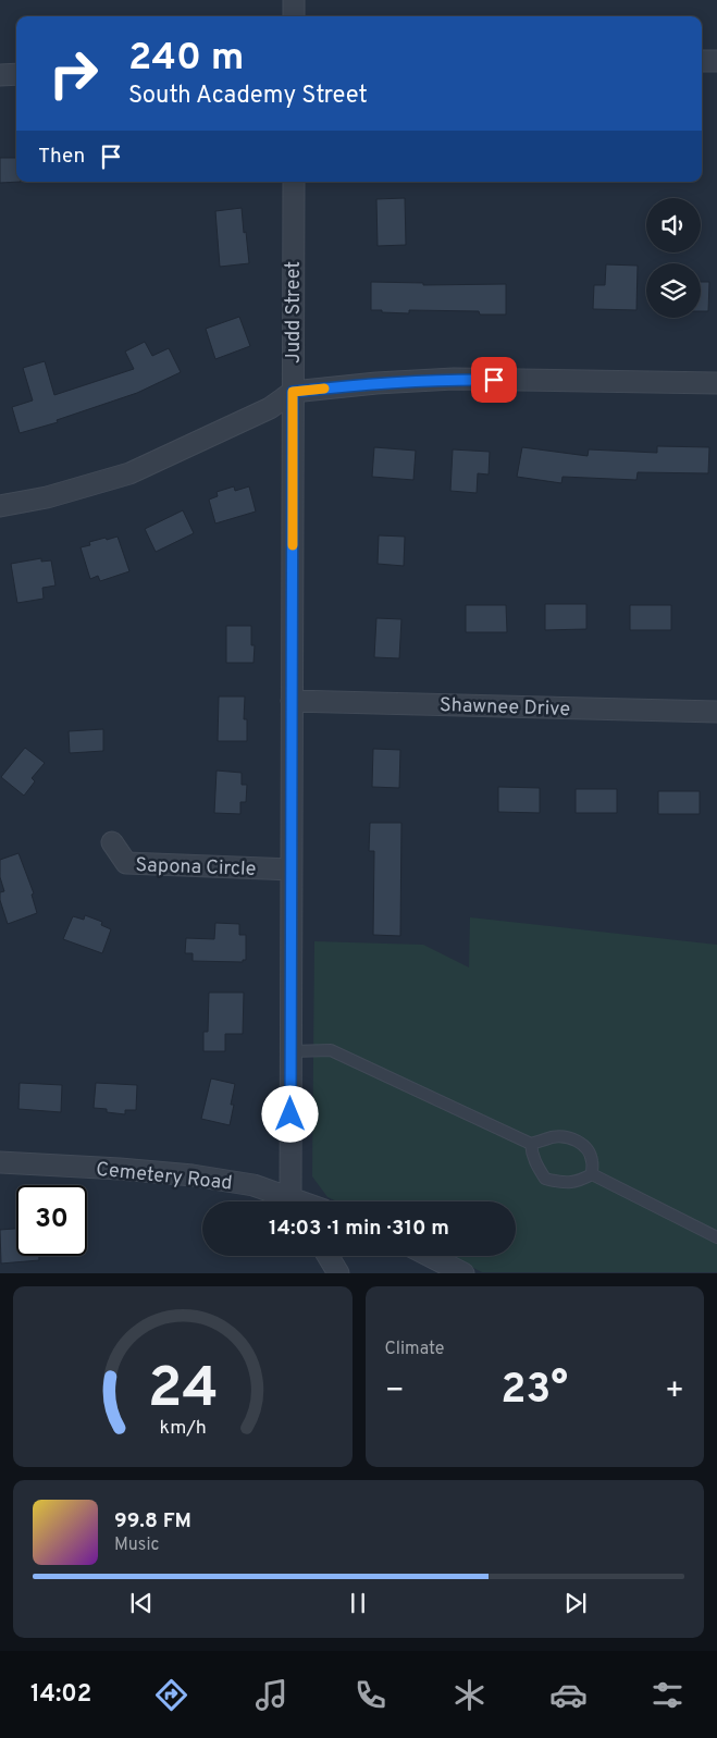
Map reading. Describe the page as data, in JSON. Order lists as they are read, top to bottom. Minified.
{"streets":{"street":["Judd Street","Shawnee Drive","Sapona Circle","Cemetery Road"]},"crossings":[["Judd Street","Shawnee Drive"],["Judd Street","Sapona Circle"]],"page":{"turn":["240 m","South Academy Street"],"then":"Then","limit":"30","trip":"14:03 · 1 min · 310 m","tile":"Climate","heat":["−","23°","+"],"song":["99.8 FM","Music"],"tabs":"14:02","gauge":["24","km/h"]}}
